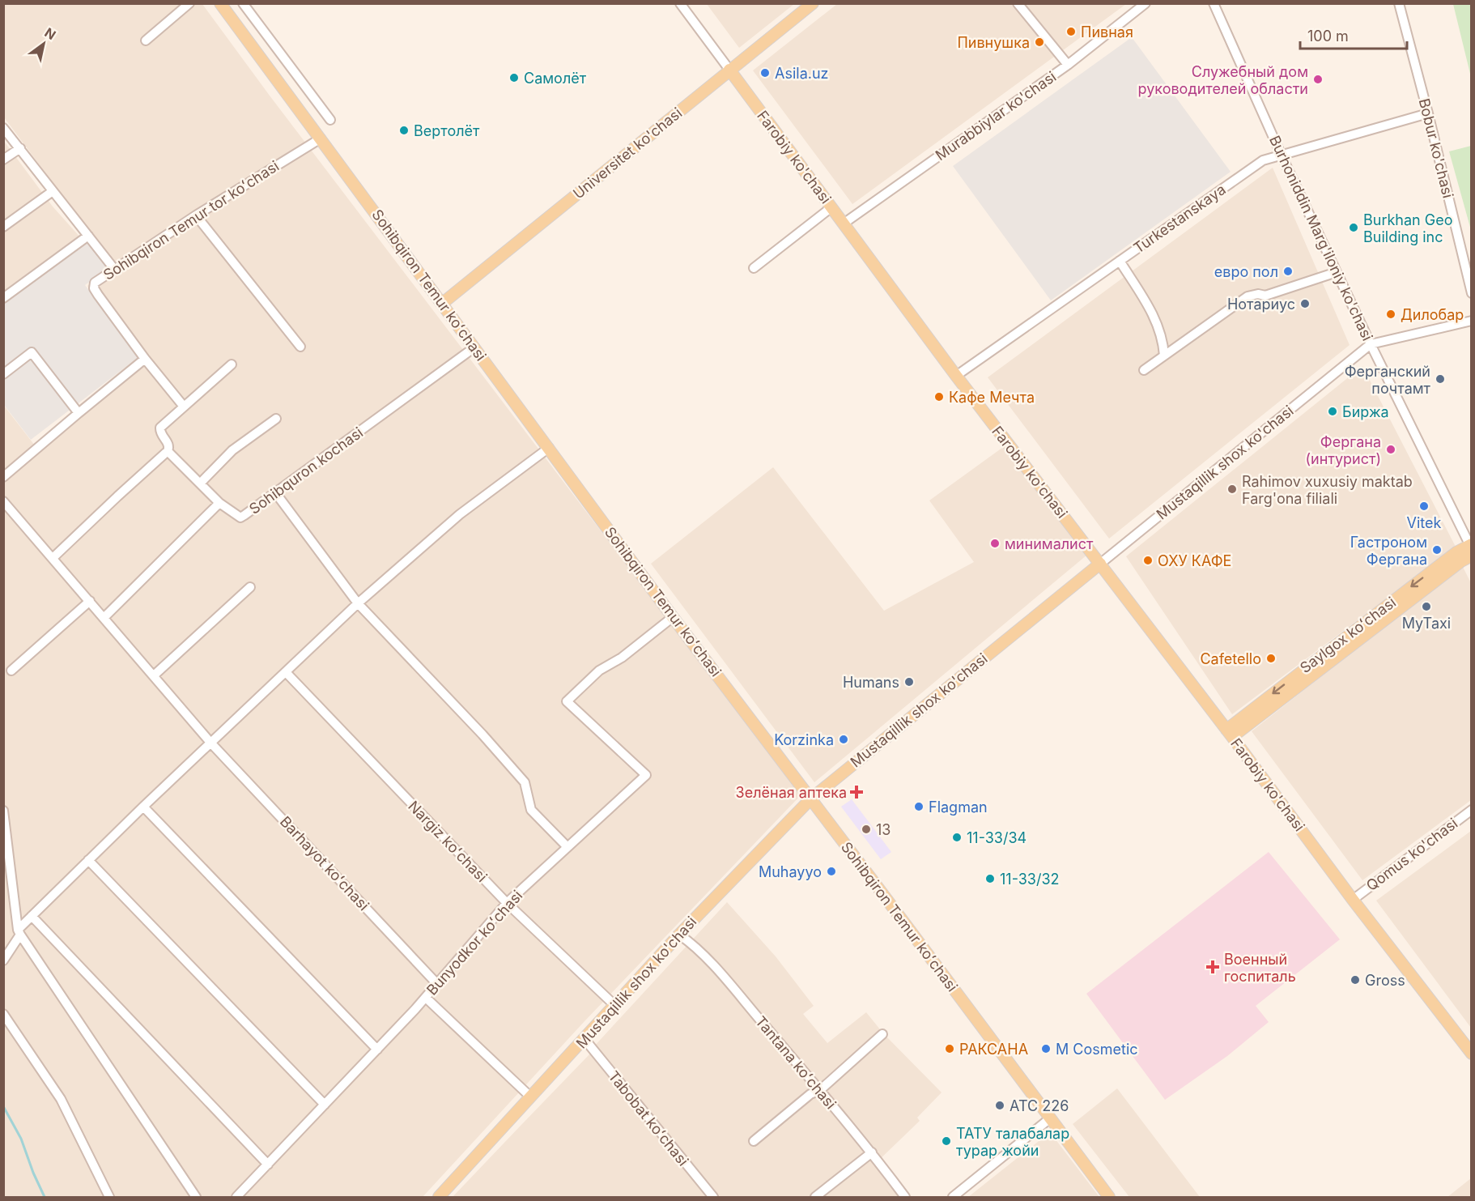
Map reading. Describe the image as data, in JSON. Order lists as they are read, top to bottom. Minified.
{"streets":{"main road":["Universitet ko'chasi","Farobiy ko'chasi","Sohibqiron Temur koʻchasi","Mustaqillik shox ko'chasi","Saylgox koʻchasi"],"street":["Murabbiylar ko'chasi","Bobur ko'chasi","Turkestanskaya","Sohibqiron Temur tor koʻchasi","Burhoniddin Marg'iloniy ko'chasi","Sohibquron kochasi","Nargiz koʻchasi","Qomus ko'chasi","Barhayot koʻchasi","Bunyodkor koʻchasi","Tantana koʻchasi","Tabobat koʻchasi"]},"crossings":[["Murabbiylar ko'chasi","Farobiy ko'chasi"],["Bobur ko'chasi","Turkestanskaya"],["Universitet ko'chasi","Farobiy ko'chasi"],["Universitet ko'chasi","Sohibqiron Temur koʻchasi"],["Farobiy ko'chasi","Turkestanskaya"],["Farobiy ko'chasi","Mustaqillik shox ko'chasi"],["Farobiy ko'chasi","Saylgox koʻchasi"],["Farobiy ko'chasi","Qomus ko'chasi"],["Turkestanskaya","Burhoniddin Marg'iloniy ko'chasi"],["Sohibqiron Temur tor koʻchasi","Sohibqiron Temur koʻchasi"],["Burhoniddin Marg'iloniy ko'chasi","Mustaqillik shox ko'chasi"],["Burhoniddin Marg'iloniy ko'chasi","Saylgox koʻchasi"],["Sohibqiron Temur koʻchasi","Mustaqillik shox ko'chasi"],["Sohibqiron Temur koʻchasi","Sohibquron kochasi"],["Sohibqiron Temur koʻchasi","Bunyodkor koʻchasi"],["Mustaqillik shox ko'chasi","Nargiz koʻchasi"],["Mustaqillik shox ko'chasi","Tantana koʻchasi"],["Mustaqillik shox ko'chasi","Tabobat koʻchasi"],["Nargiz koʻchasi","Bunyodkor koʻchasi"],["Barhayot koʻchasi","Bunyodkor koʻchasi"]],"places":{"other":["Пивная","Пивнушка","Asila.uz","Самолёт","Служебный дом руководителей области","Вертолёт","Burkhan Geo Building inc","евро пол","Нотариус","Дилобар","Ферганский почтамт","Кафе Мечта","Биржа","Фергана (интурист)","Rahimov xuxusiy maktab Farg'ona filiali","Vitek","минималист","Гастроном Фергана","ОХУ КАФЕ","MyTaxi","Cafetello","Humans","Korzinka","Flagman","13","11-33/34","Muhayyo","11-33/32","Gross","РАКСАНА","M Cosmetic","АТС 226","ТАТУ талабалар турар жойи"],"health":["Зелёная аптека","Военный госпиталь"]},"scale_bar":"100 m","north":"top right"}
